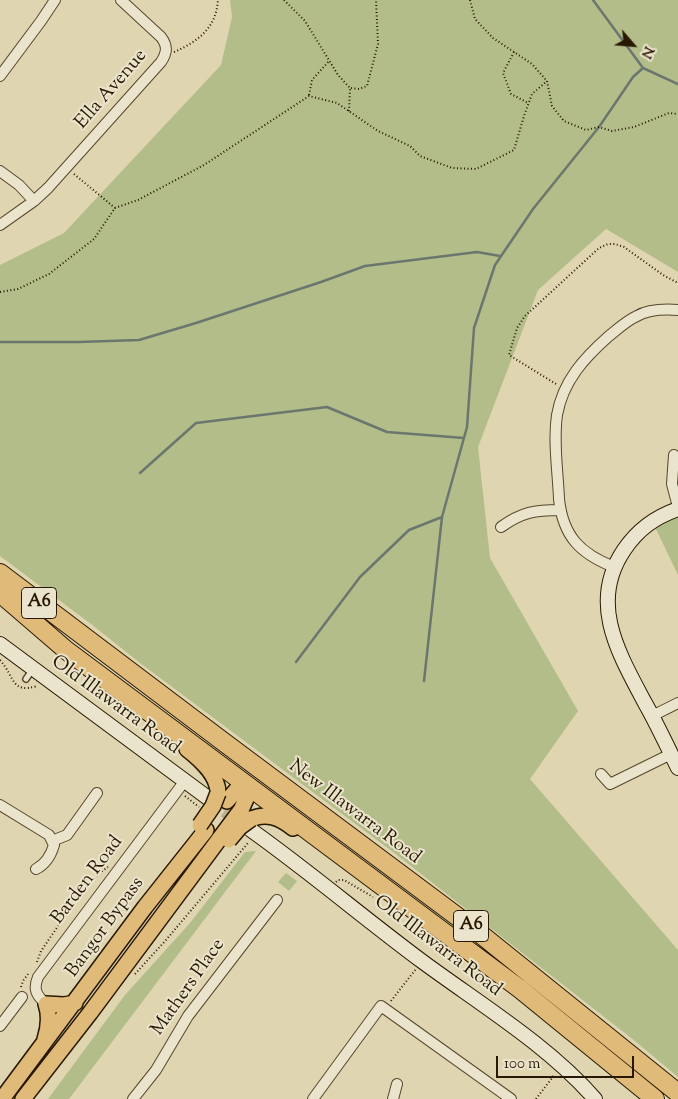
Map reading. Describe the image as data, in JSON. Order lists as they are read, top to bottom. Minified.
{"streets":{"highway":["A6","New Illawarra Road"],"main road":["Bangor Bypass"],"street":["Ella Avenue","Old Illawarra Road","Barden Road","Mathers Place"]},"crossings":[["A6","Bangor Bypass"],["Old Illawarra Road","Barden Road"],["Old Illawarra Road","Bangor Bypass"]],"scale_bar":"100 m","north":"bottom right"}
